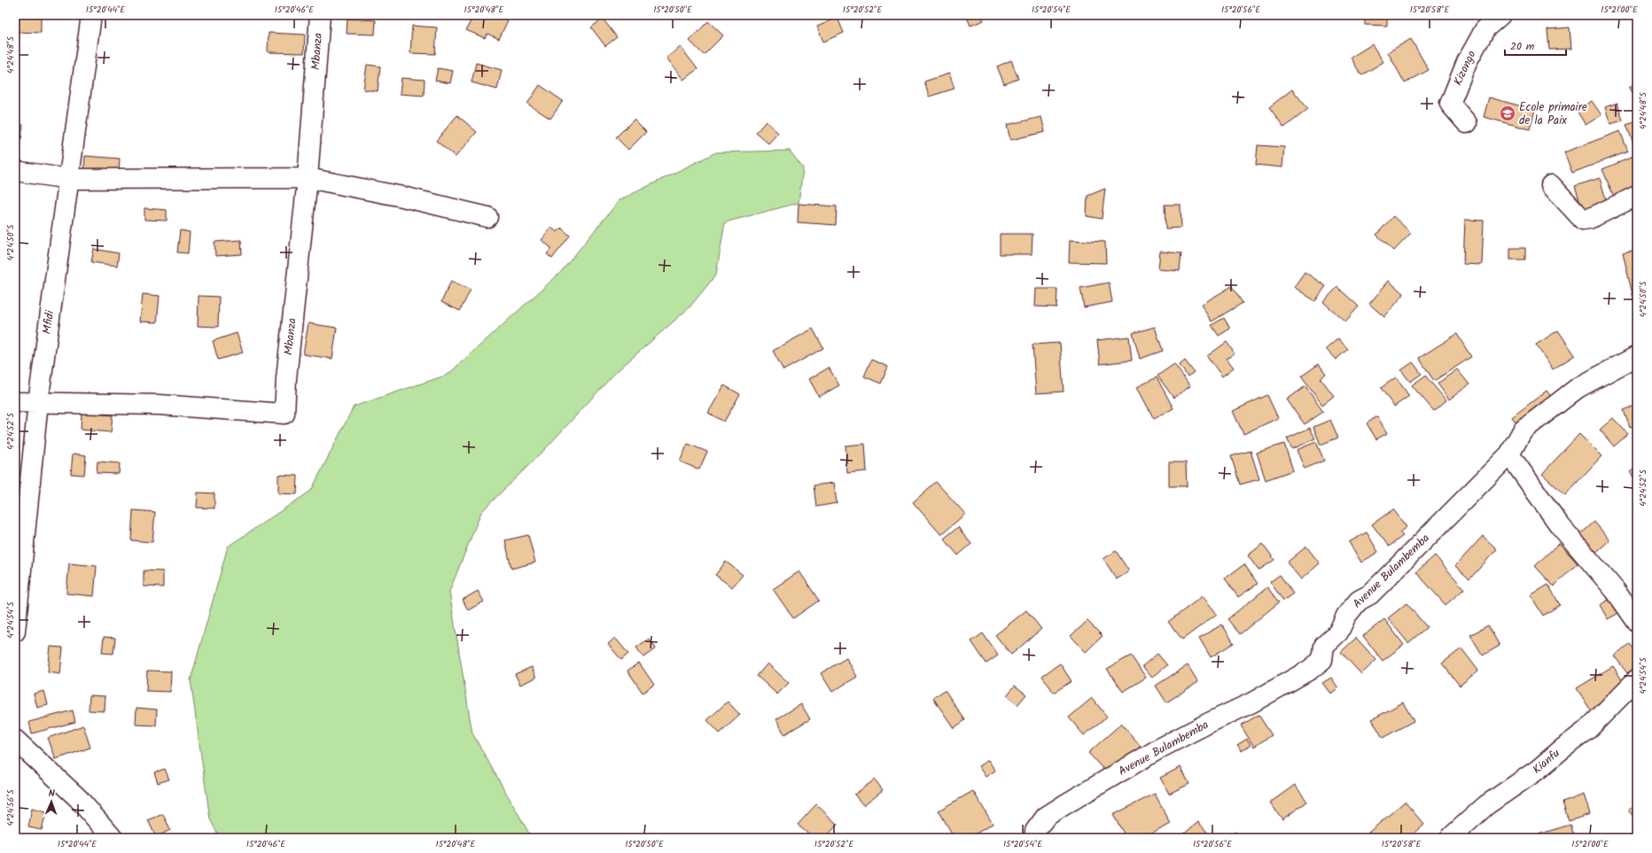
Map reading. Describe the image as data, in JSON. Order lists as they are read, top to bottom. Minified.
{"streets":{"street":["Mbanza","Kizongo","Mfidi","Avenue Bulambemba","Kianfu"]},"crossings":[["Mbanza","Mfidi"]],"places":{"school or university":["Ecole primaire de la Paix"]},"scale_bar":"20 m","north":"top","coordinates":["15°20'44\"E","15°20'46\"E","15°20'48\"E","15°20'50\"E","15°20'52\"E","15°20'54\"E","15°20'56\"E","15°20'58\"E","15°21'00\"E","4°24'48\"S","4°24'50\"S","4°24'52\"S","4°24'54\"S","4°24'56\"S"]}
